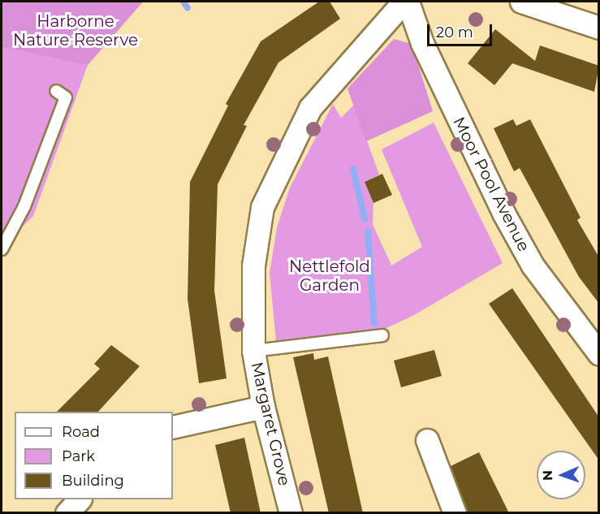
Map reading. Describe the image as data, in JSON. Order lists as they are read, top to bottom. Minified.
{"streets":{"street":["Moor Pool Avenue","Margaret Grove"]},"crossings":[["Moor Pool Avenue","Margaret Grove"]],"parks":["Harborne Nature Reserve","Nettlefold Garden"],"legend":["Road","Park","Building"],"scale_bar":"20 m","north":"left"}
